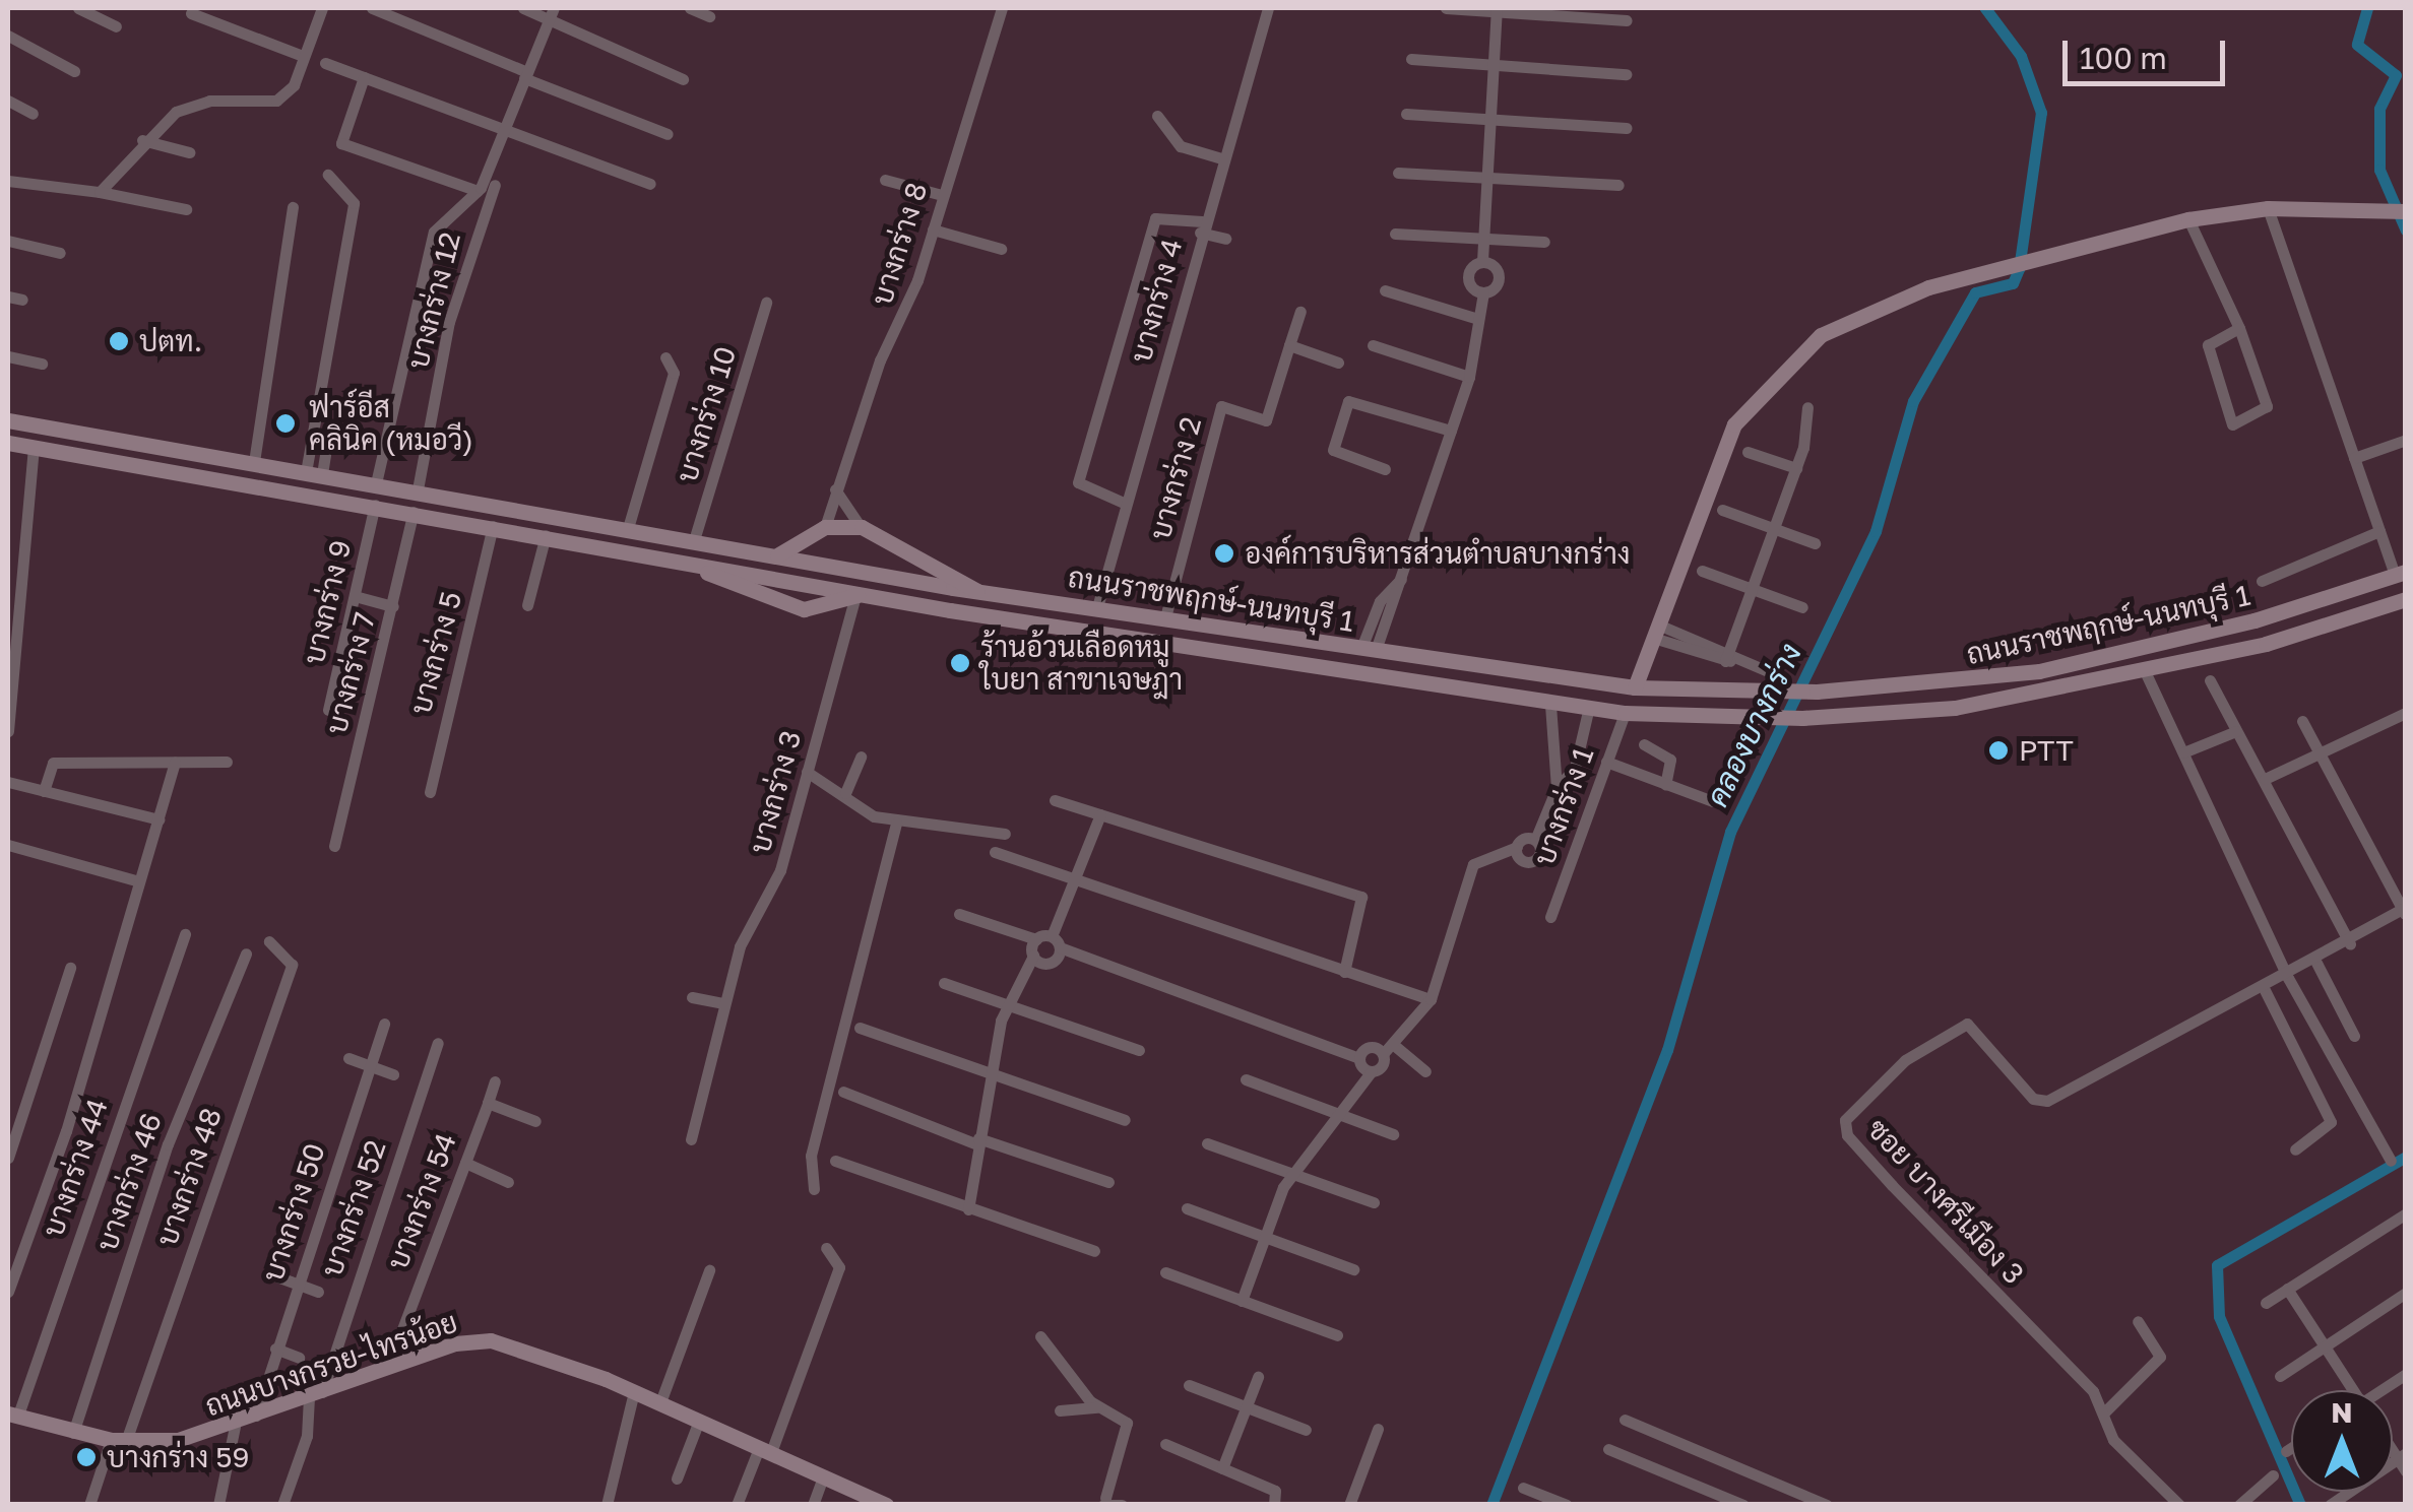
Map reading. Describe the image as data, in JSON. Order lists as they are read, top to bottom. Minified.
{"streets":{"main road":["ถนนราชพฤกษ์-นนทบุรี 1","ถนนบางกรวย-ไทรน้อย"],"street":["บางกร่าง 8","บางกร่าง 12","บางกร่าง 4","บางกร่าง 10","บางกร่าง 2","บางกร่าง 9","บางกร่าง 5","บางกร่าง 7","บางกร่าง 3","บางกร่าง 1","บางกร่าง 44","บางกร่าง 48","บางกร่าง 46","บางกร่าง 54","ซอย บางศรีเมือง 3","บางกร่าง 52","บางกร่าง 50"]},"crossings":[["บางกร่าง 12","ถนนราชพฤกษ์-นนทบุรี 1"],["บางกร่าง 4","ถนนราชพฤกษ์-นนทบุรี 1"],["บางกร่าง 10","ถนนราชพฤกษ์-นนทบุรี 1"],["บางกร่าง 2","ถนนราชพฤกษ์-นนทบุรี 1"],["ถนนราชพฤกษ์-นนทบุรี 1","บางกร่าง 9"],["ถนนราชพฤกษ์-นนทบุรี 1","บางกร่าง 5"],["ถนนราชพฤกษ์-นนทบุรี 1","บางกร่าง 7"],["ถนนราชพฤกษ์-นนทบุรี 1","บางกร่าง 3"],["ถนนราชพฤกษ์-นนทบุรี 1","บางกร่าง 1"],["บางกร่าง 44","ถนนบางกรวย-ไทรน้อย"],["บางกร่าง 48","ถนนบางกรวย-ไทรน้อย"],["บางกร่าง 46","ถนนบางกรวย-ไทรน้อย"],["บางกร่าง 54","ถนนบางกรวย-ไทรน้อย"],["บางกร่าง 52","ถนนบางกรวย-ไทรน้อย"],["บางกร่าง 50","ถนนบางกรวย-ไทรน้อย"]],"water":["คลองบางกร่าง"],"places":["ปตท.","ฟาร์อีส คลินิค (หมอวี)","องค์การบริหารส่วนตำบลบางกร่าง","ร้านอ้วนเลือดหมู ใบยา สาขาเจษฎา","PTT","บางกร่าง 59"],"scale_bar":"100 m","north":"top"}
